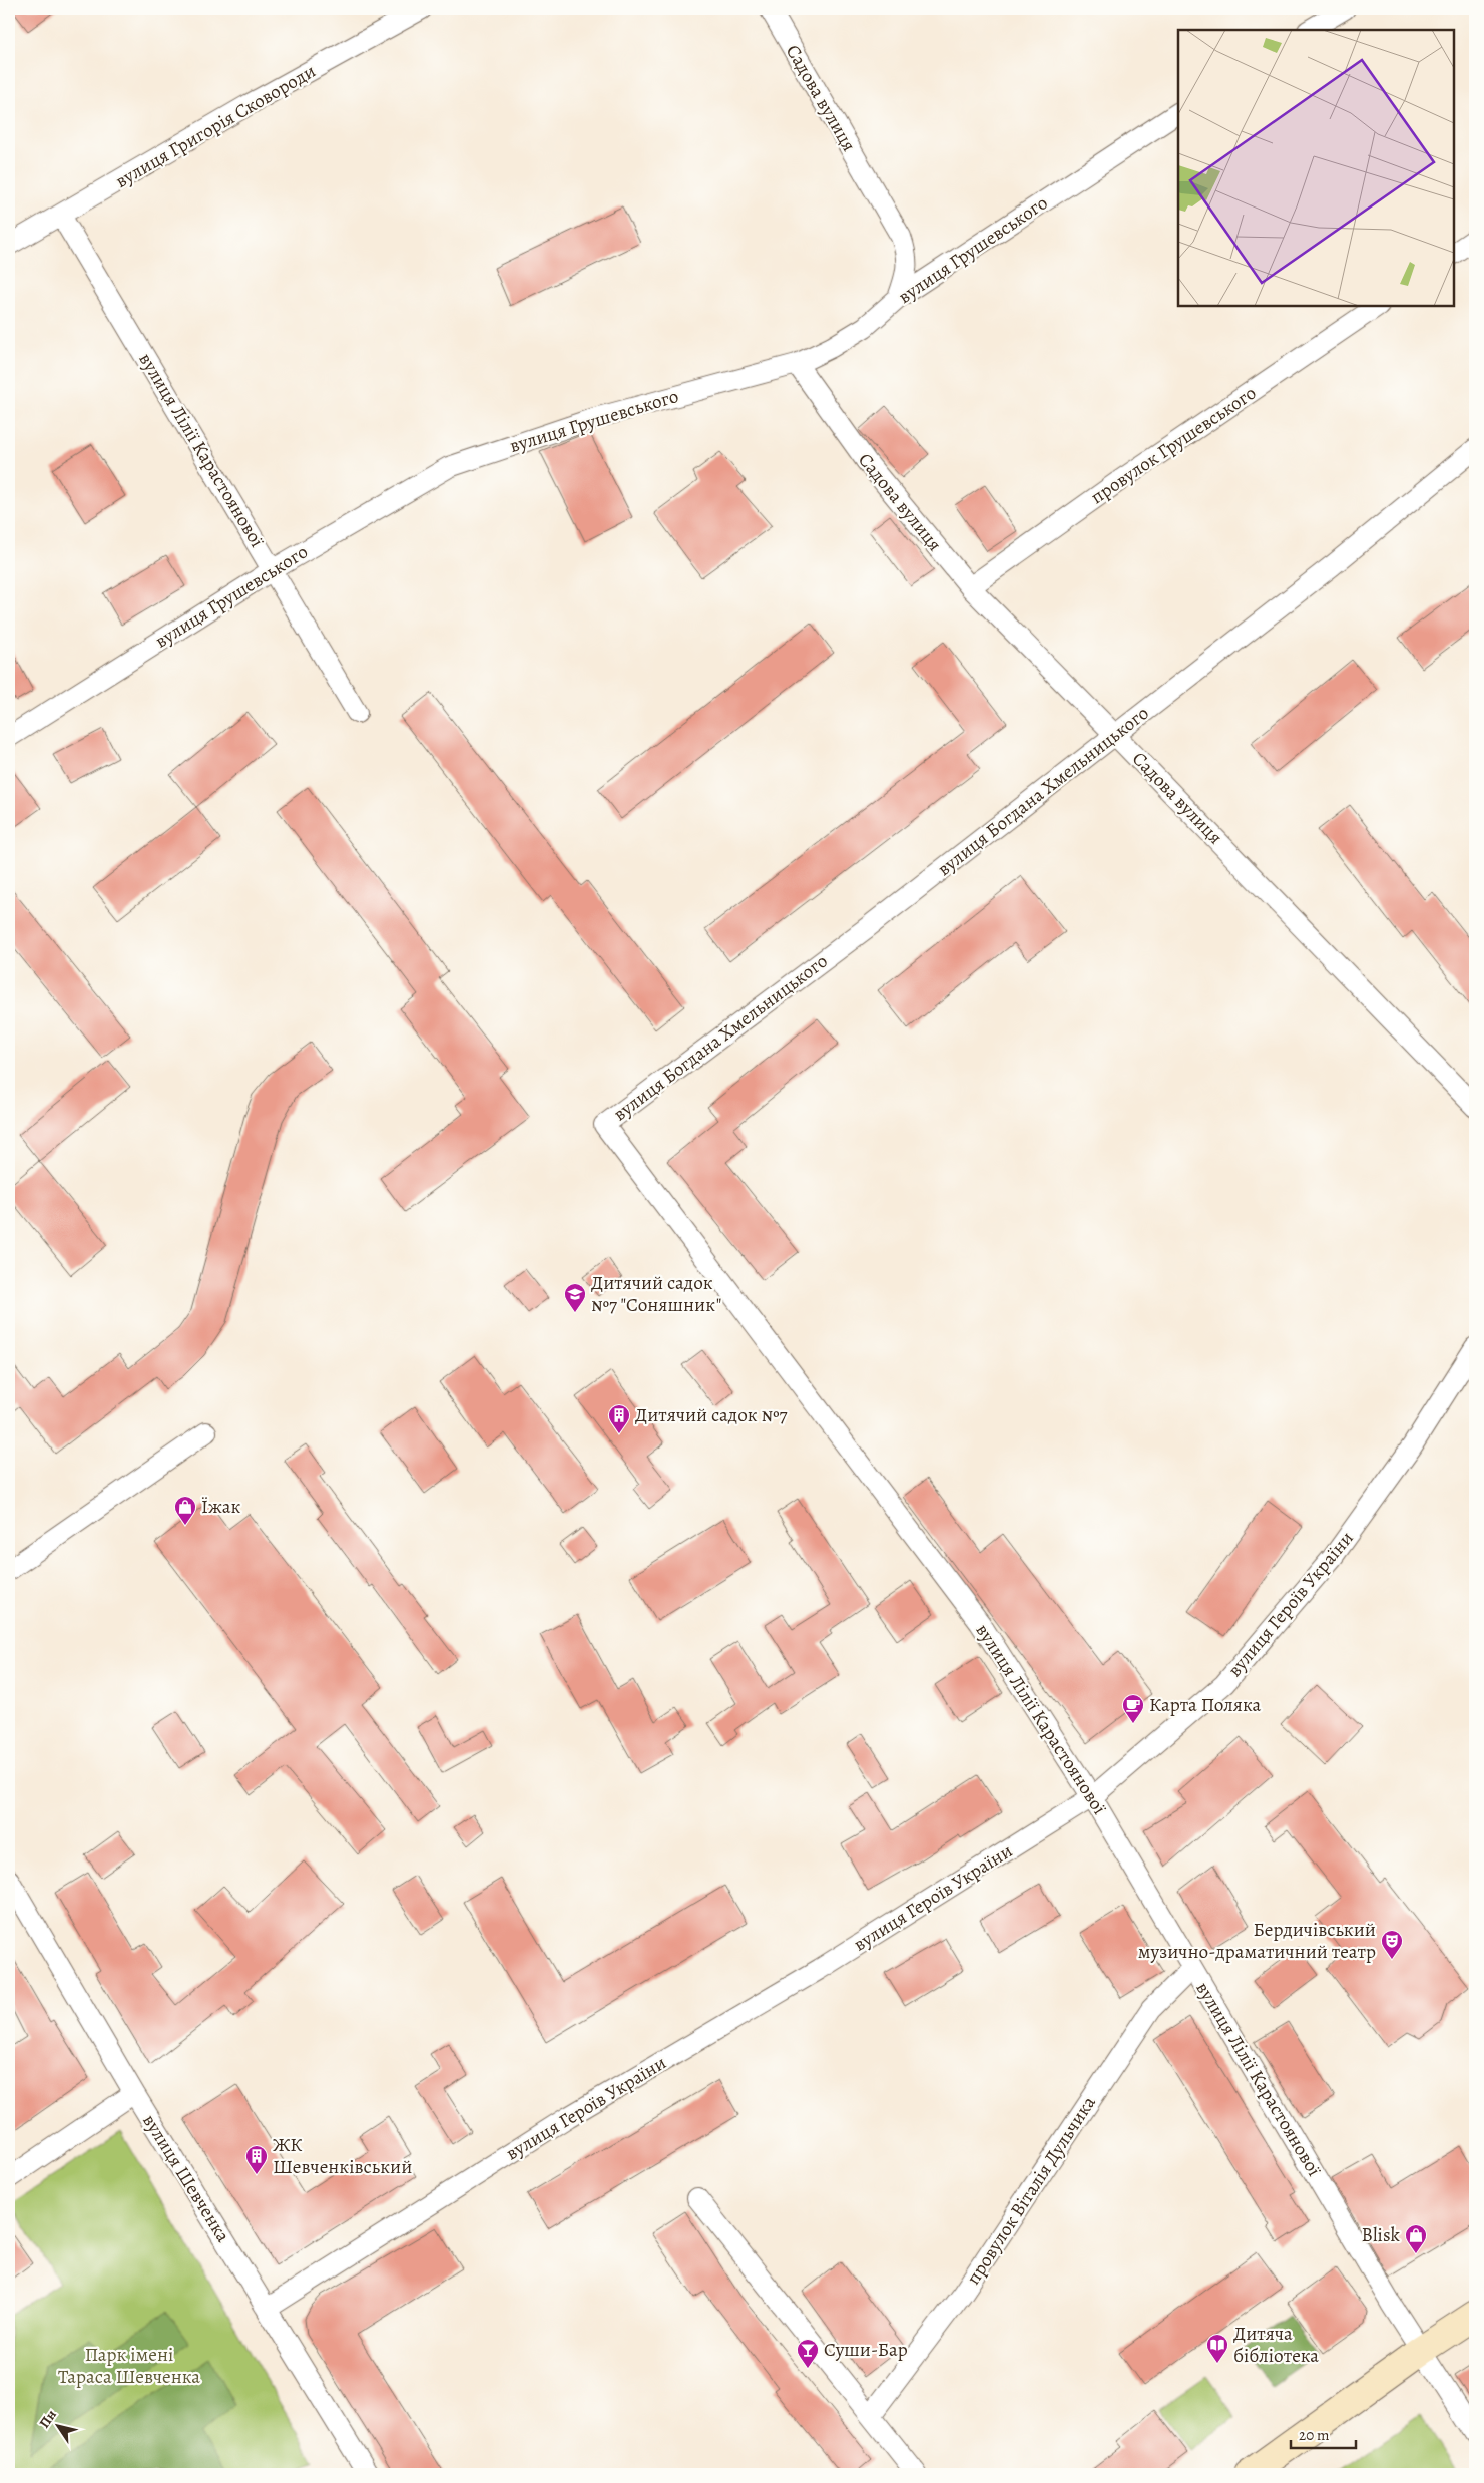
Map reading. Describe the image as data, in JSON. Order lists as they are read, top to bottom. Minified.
{"streets":{"street":["Садова вулиця","вулиця Григорія Сковороди","вулиця Грушевського","провулок Грушевського","вулиця Лілії Карастоянової","вулиця Богдана Хмельницького","вулиця Героїв України","вулиця Шевченка","провулок Віталія Дульчика"]},"crossings":[["Садова вулиця","вулиця Грушевського"],["Садова вулиця","провулок Грушевського"],["Садова вулиця","вулиця Богдана Хмельницького"],["вулиця Григорія Сковороди","вулиця Лілії Карастоянової"],["вулиця Грушевського","вулиця Лілії Карастоянової"],["вулиця Лілії Карастоянової","вулиця Богдана Хмельницького"],["вулиця Лілії Карастоянової","вулиця Героїв України"],["вулиця Лілії Карастоянової","провулок Віталія Дульчика"],["вулиця Героїв України","вулиця Шевченка"]],"parks":["Парк імені Тараса Шевченка"],"places":{"school or university":["Дитячий садок №7 \"Соняшник\""],"building":["Дитячий садок №7","ЖК Шевченківський"],"shop":["Їжак","Blisk"],"cafe":["Карта Поляка"],"theatre":["Бердичівський музично-драматичний театр"],"library":["Дитяча бібліотека"],"bar":["Суши-Бар"]},"scale_bar":"20 m","north":"top left"}
